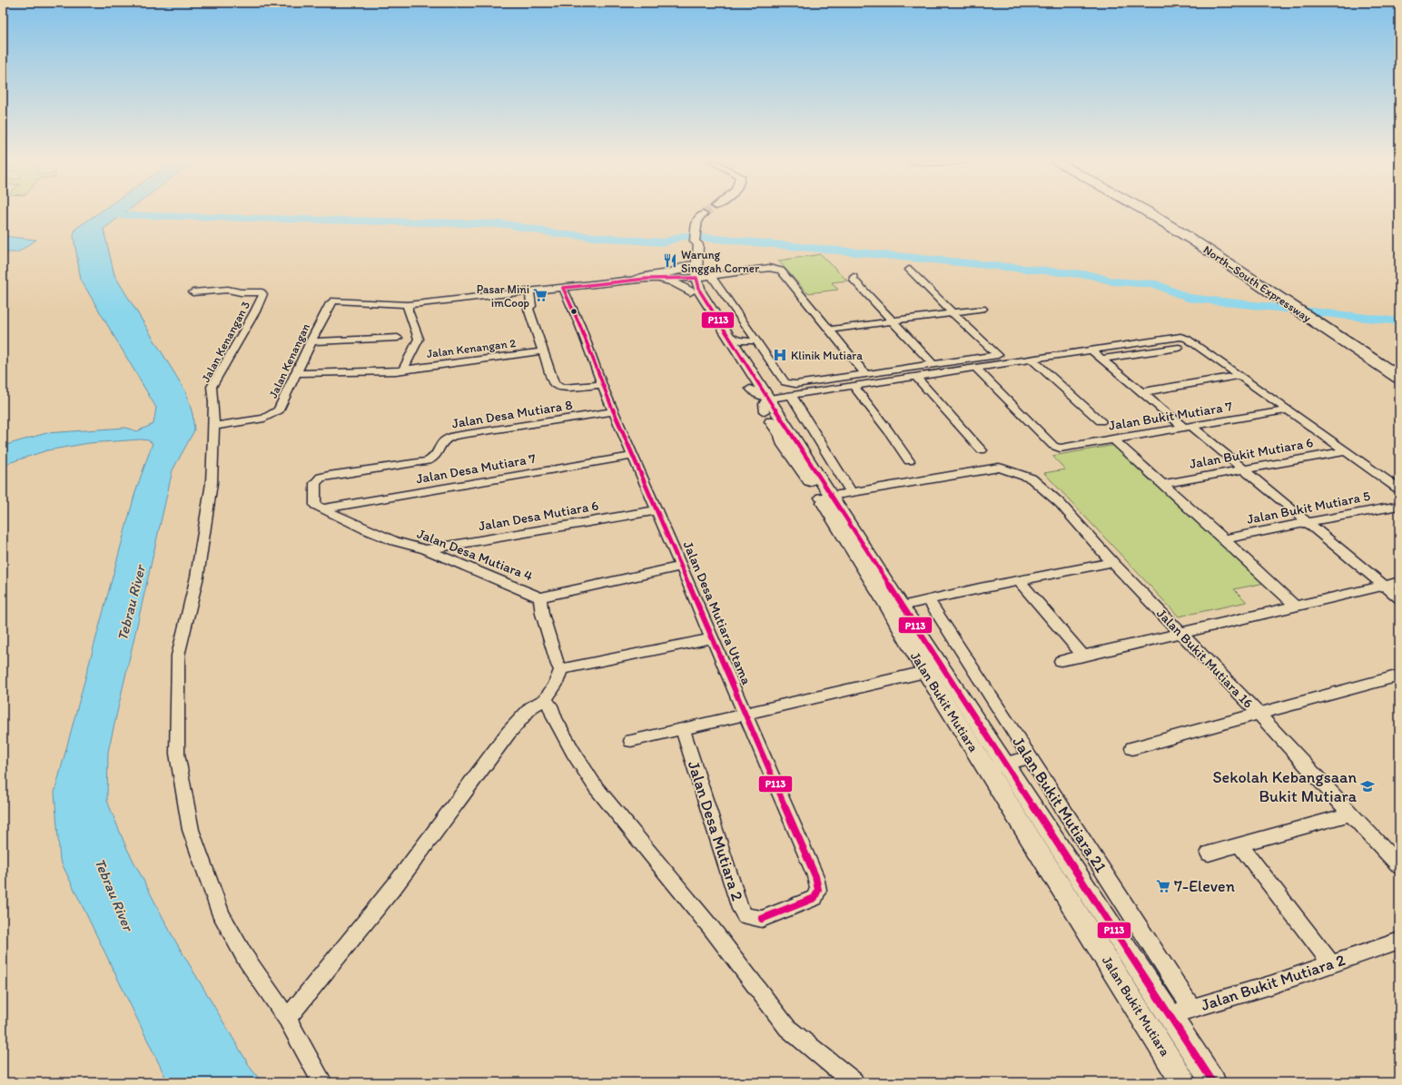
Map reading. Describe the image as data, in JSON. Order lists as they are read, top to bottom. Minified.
{"streets":{"highway":["North–South Expressway"],"street":["Jalan Kenangan 3","Jalan Kenangan 2","Jalan Kenangan","Jalan Desa Mutiara 8","Jalan Bukit Mutiara 7","Jalan Bukit Mutiara 6","Jalan Desa Mutiara 7","Jalan Bukit Mutiara 5","Jalan Desa Mutiara 6","Jalan Desa Mutiara 4","Jalan Desa Mutiara Utama","Jalan Bukit Mutiara 16","Jalan Bukit Mutiara","Jalan Bukit Mutiara 21","Jalan Desa Mutiara 2","Jalan Bukit Mutiara 2"]},"crossings":[["Jalan Kenangan 3","Jalan Kenangan"],["Jalan Kenangan 2","Jalan Kenangan"],["Jalan Desa Mutiara 8","Jalan Desa Mutiara 4"],["Jalan Desa Mutiara 8","Jalan Desa Mutiara Utama"],["Jalan Desa Mutiara 7","Jalan Desa Mutiara 4"],["Jalan Desa Mutiara 7","Jalan Desa Mutiara Utama"],["Jalan Desa Mutiara 6","Jalan Desa Mutiara 4"],["Jalan Desa Mutiara 6","Jalan Desa Mutiara Utama"],["Jalan Desa Mutiara Utama","Jalan Desa Mutiara 2"],["Jalan Bukit Mutiara","Jalan Bukit Mutiara 21"],["Jalan Bukit Mutiara","Jalan Bukit Mutiara 2"],["Jalan Bukit Mutiara 21","Jalan Bukit Mutiara 2"]],"water":["Tebrau River"],"places":{"restaurant":["Warung Singgah Corner"],"supermarket":["Pasar Mini imCoop","7-Eleven"],"hospital":["Klinik Mutiara"],"school or university":["Sekolah Kebangsaan Bukit Mutiara"]},"lines":["transit line P113"]}
